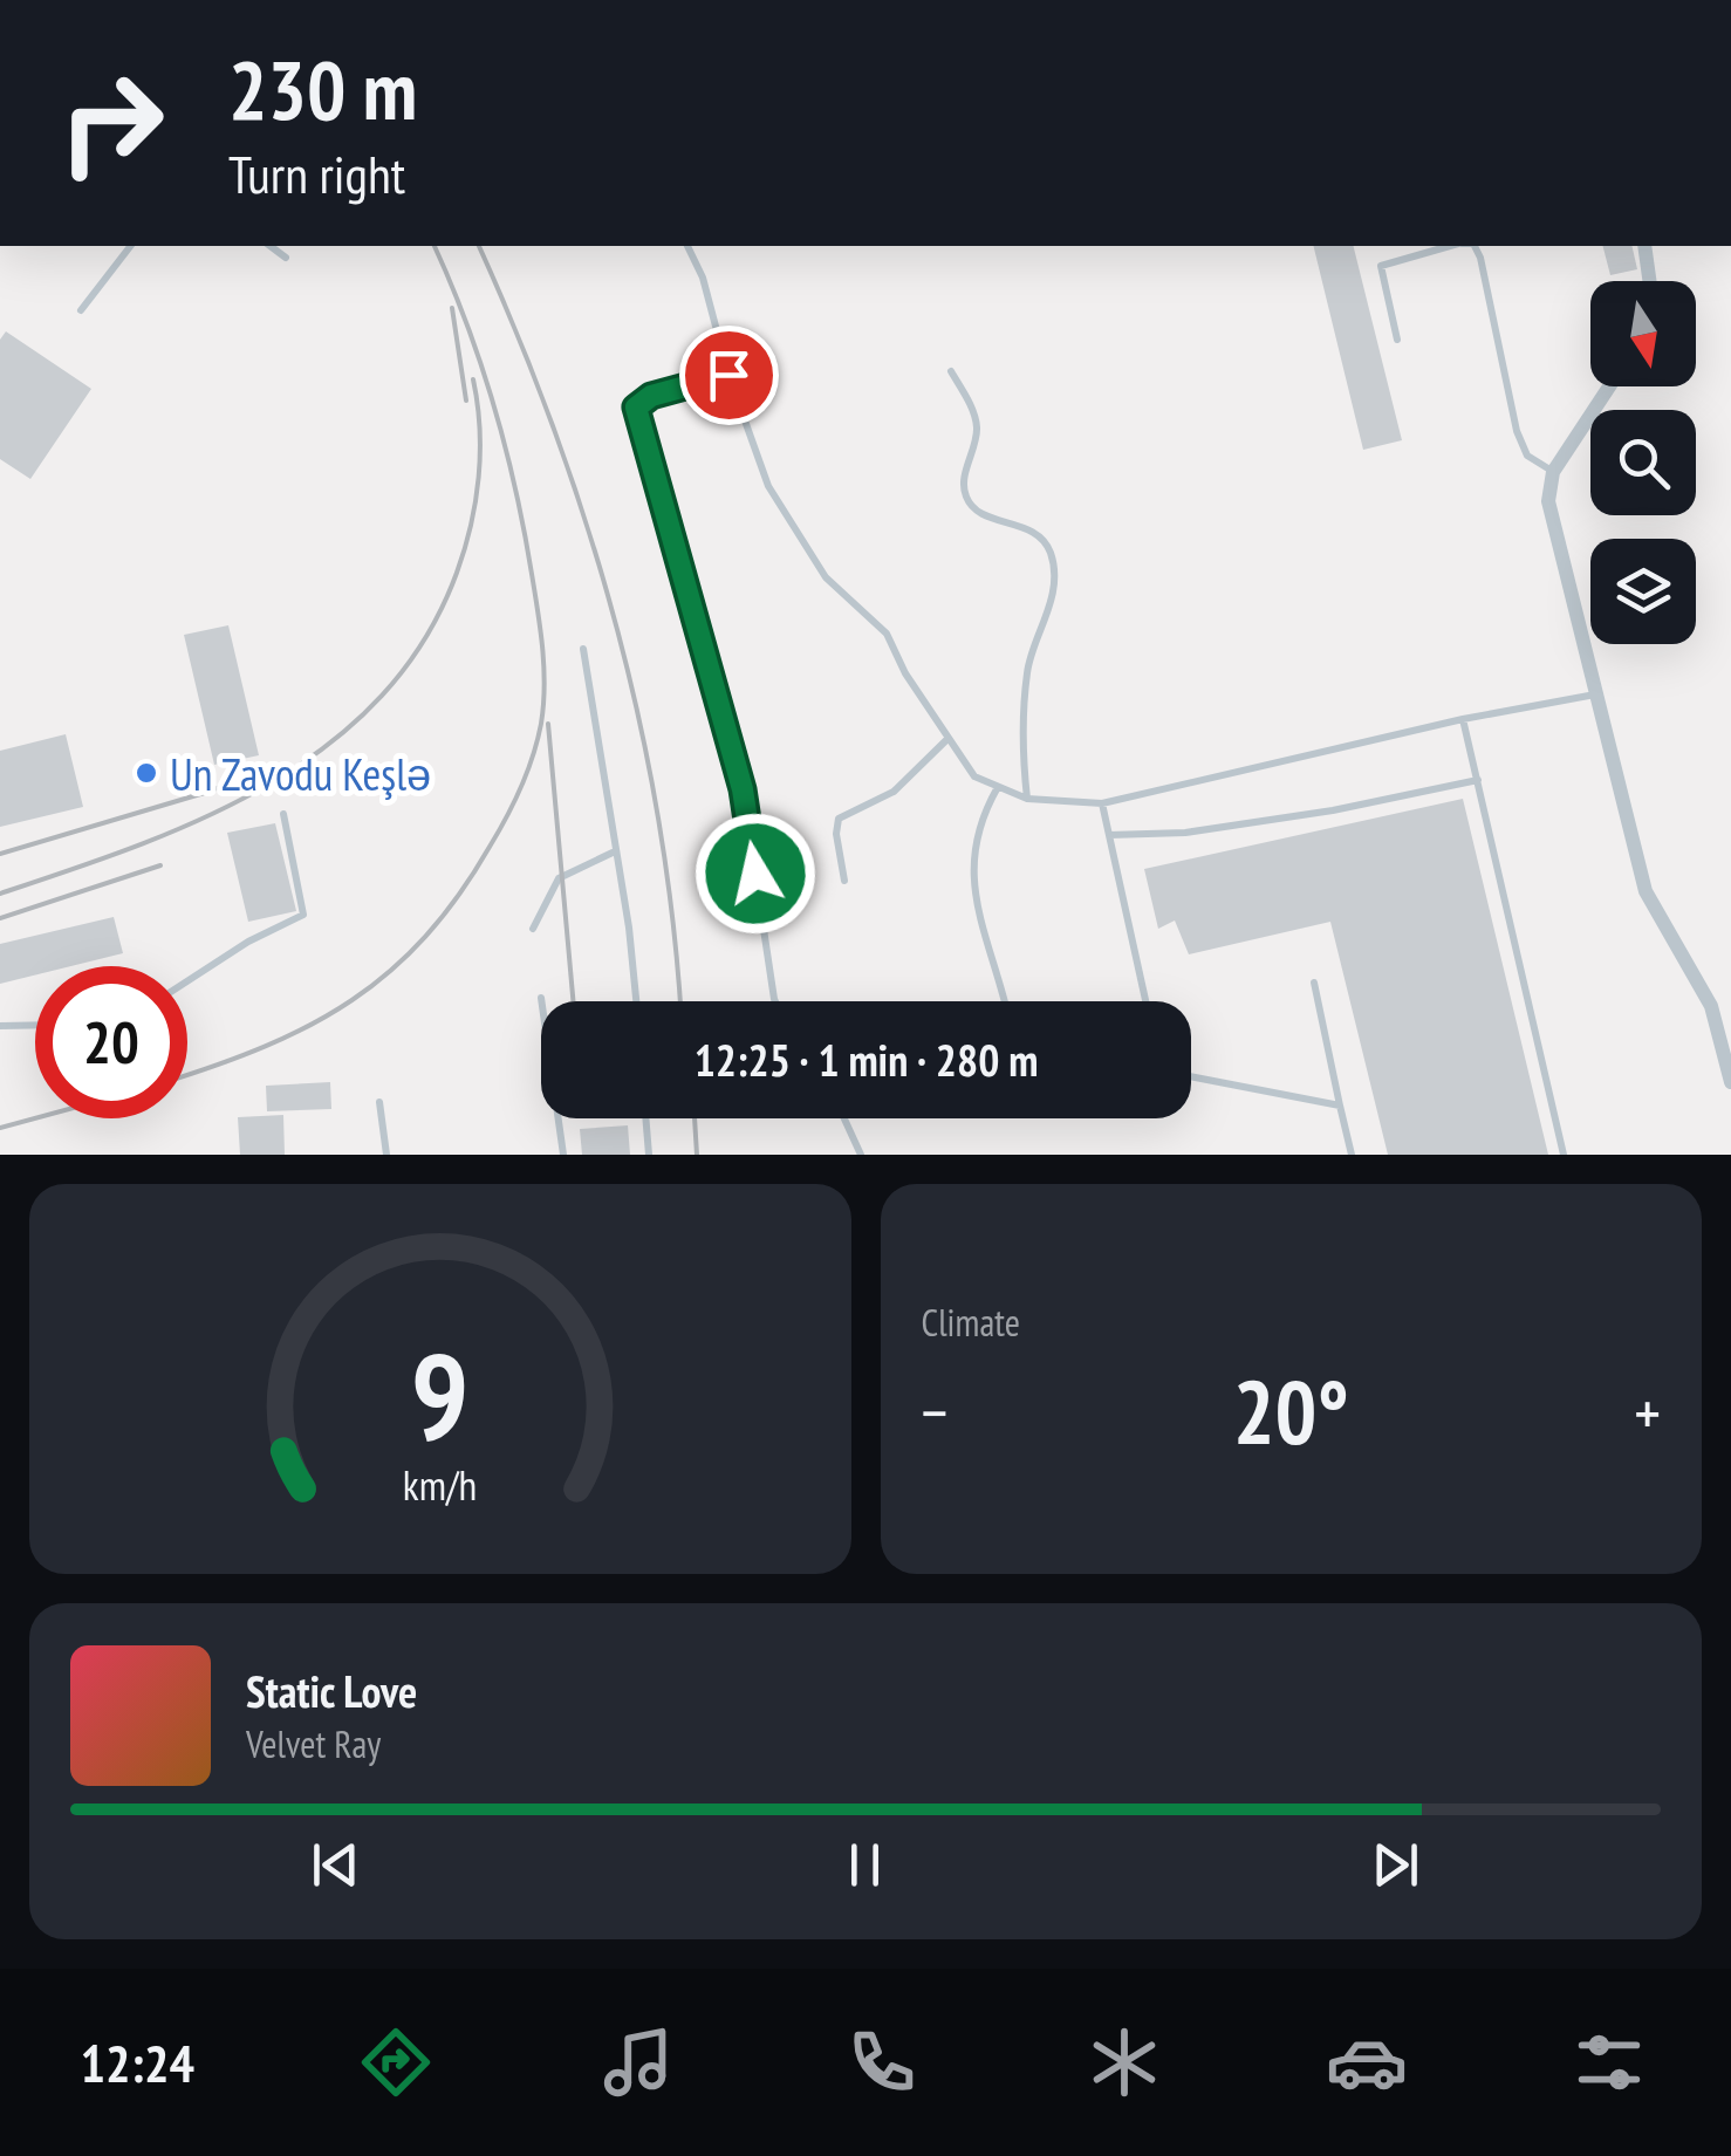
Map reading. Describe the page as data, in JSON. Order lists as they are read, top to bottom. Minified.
{"places":["Un Zavodu Keşlə"],"north":"bottom","page":{"turn":["230 m","Turn right"],"limit":"20","trip":"12:25 · 1 min · 280 m","tile":"Climate","heat":["−","20°","+"],"song":["Static Love","Velvet Ray"],"tabs":"12:24","gauge":["9","km/h"]}}
